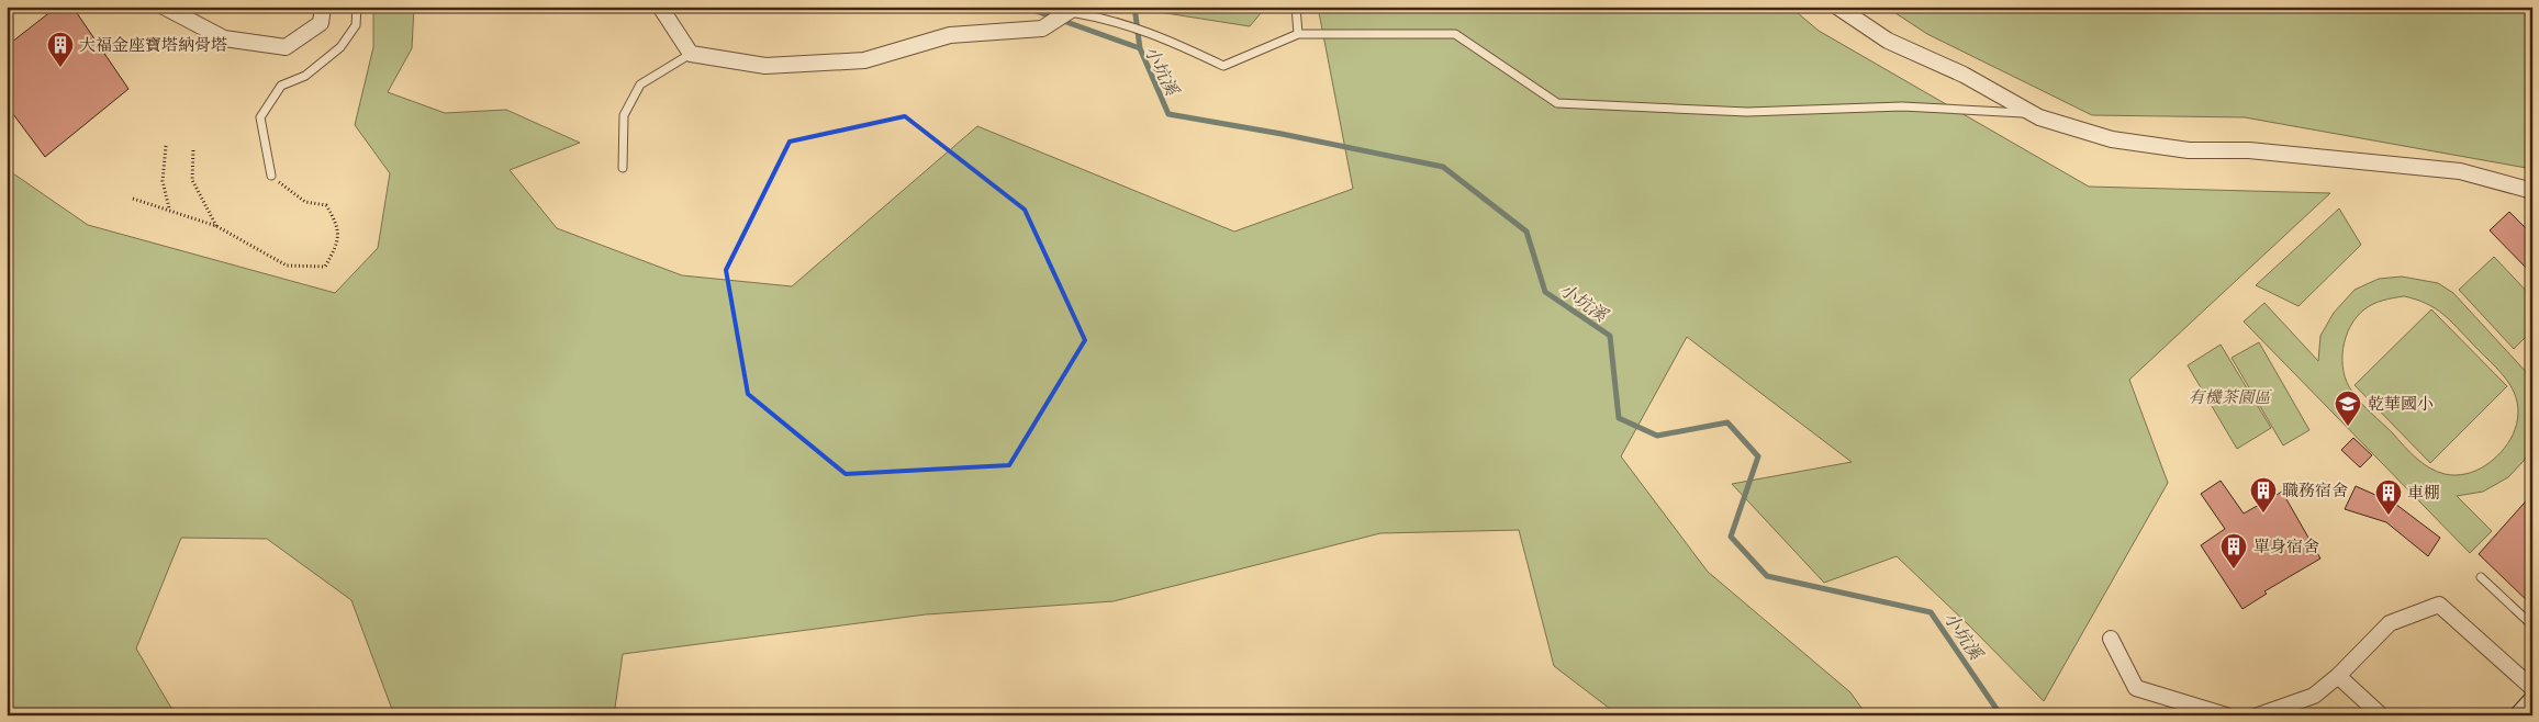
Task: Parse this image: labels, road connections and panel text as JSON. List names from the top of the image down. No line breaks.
{"water":["小坑溪"],"parks":["有機茶園區"],"places":{"building":["大福金座寶塔納骨塔","職務宿舍","車棚","單身宿舍"],"school or university":["乾華國小"]}}
